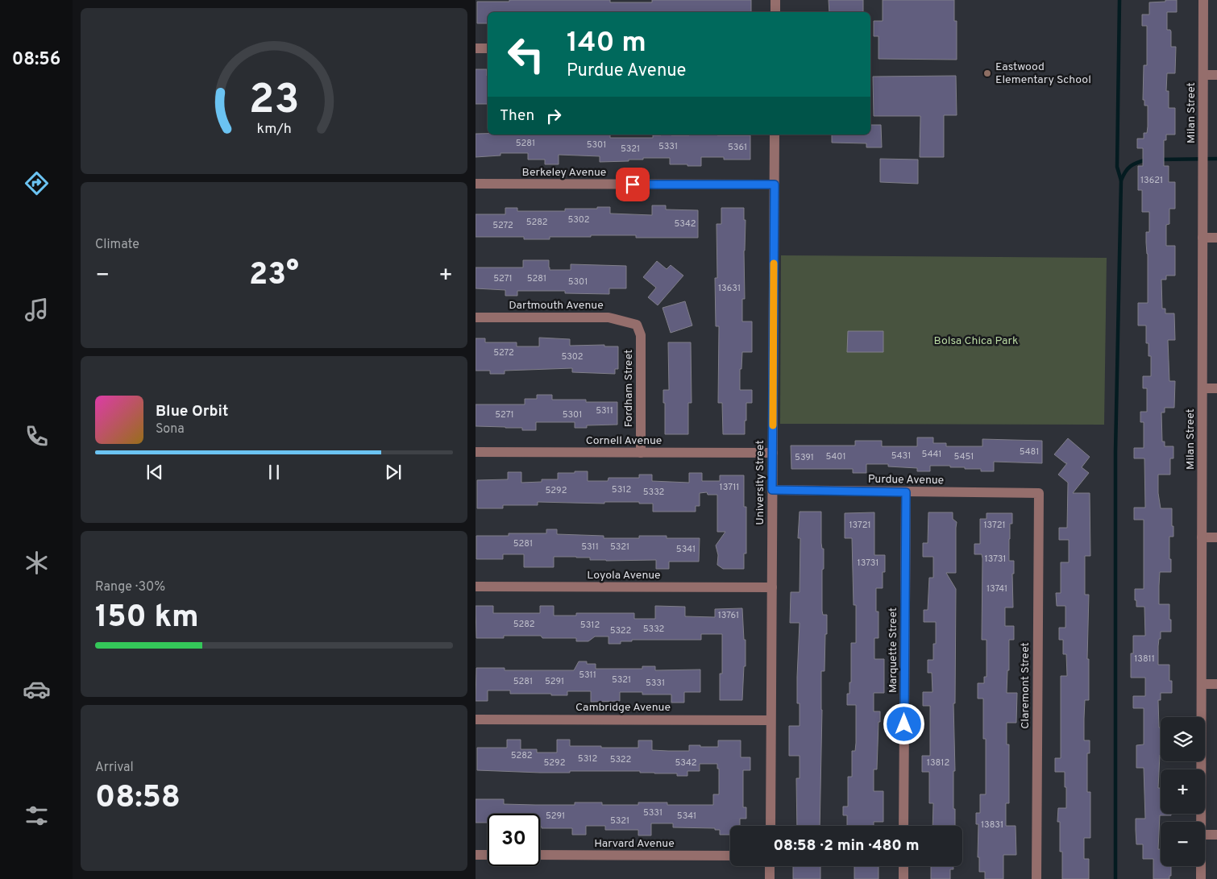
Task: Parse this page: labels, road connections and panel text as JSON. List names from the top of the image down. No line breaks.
{"streets":{"street":["Milan Street","Berkeley Avenue","Dartmouth Avenue","Fordham Street","Cornell Avenue","Purdue Avenue","University Street","Loyola Avenue","Marquette Street","Claremont Street","Cambridge Avenue","Harvard Avenue"]},"crossings":[["Berkeley Avenue","University Street"],["Dartmouth Avenue","Fordham Street"],["Fordham Street","Cornell Avenue"],["Cornell Avenue","University Street"],["Purdue Avenue","University Street"],["Purdue Avenue","Marquette Street"],["Purdue Avenue","Claremont Street"],["University Street","Loyola Avenue"],["University Street","Cambridge Avenue"]],"parks":["Bolsa Chica Park"],"places":["Eastwood Elementary School"],"house_numbers":["5281","5301","5331","5361","5321","13621","5302","5282","5342","5272","5271","5281","5301","13631","5272","5302","5311","5271","5301","5481","5441","5431","5401","5451","5391","13711","5312","5292","5332","13721","13721","5281","5311","5321","5341","13731","13731","13741","13761","5282","5312","5332","5322","13811","5311","5321","5281","5291","5331","5282","5312","5322","5292","5342","13812","5331","5291","5341","5321","13831"],"page":{"tabs":"08:56","turn":["140 m","Purdue Avenue"],"then":"Then","tile":["Climate",["Range · 30%","150 km"],["Arrival","08:58"]],"heat":["−","23°","+"],"song":["Blue Orbit","Sona"],"map_buttons":["+","−"],"limit":"30","trip":"08:58 · 2 min · 480 m","gauge":["23","km/h"]}}
